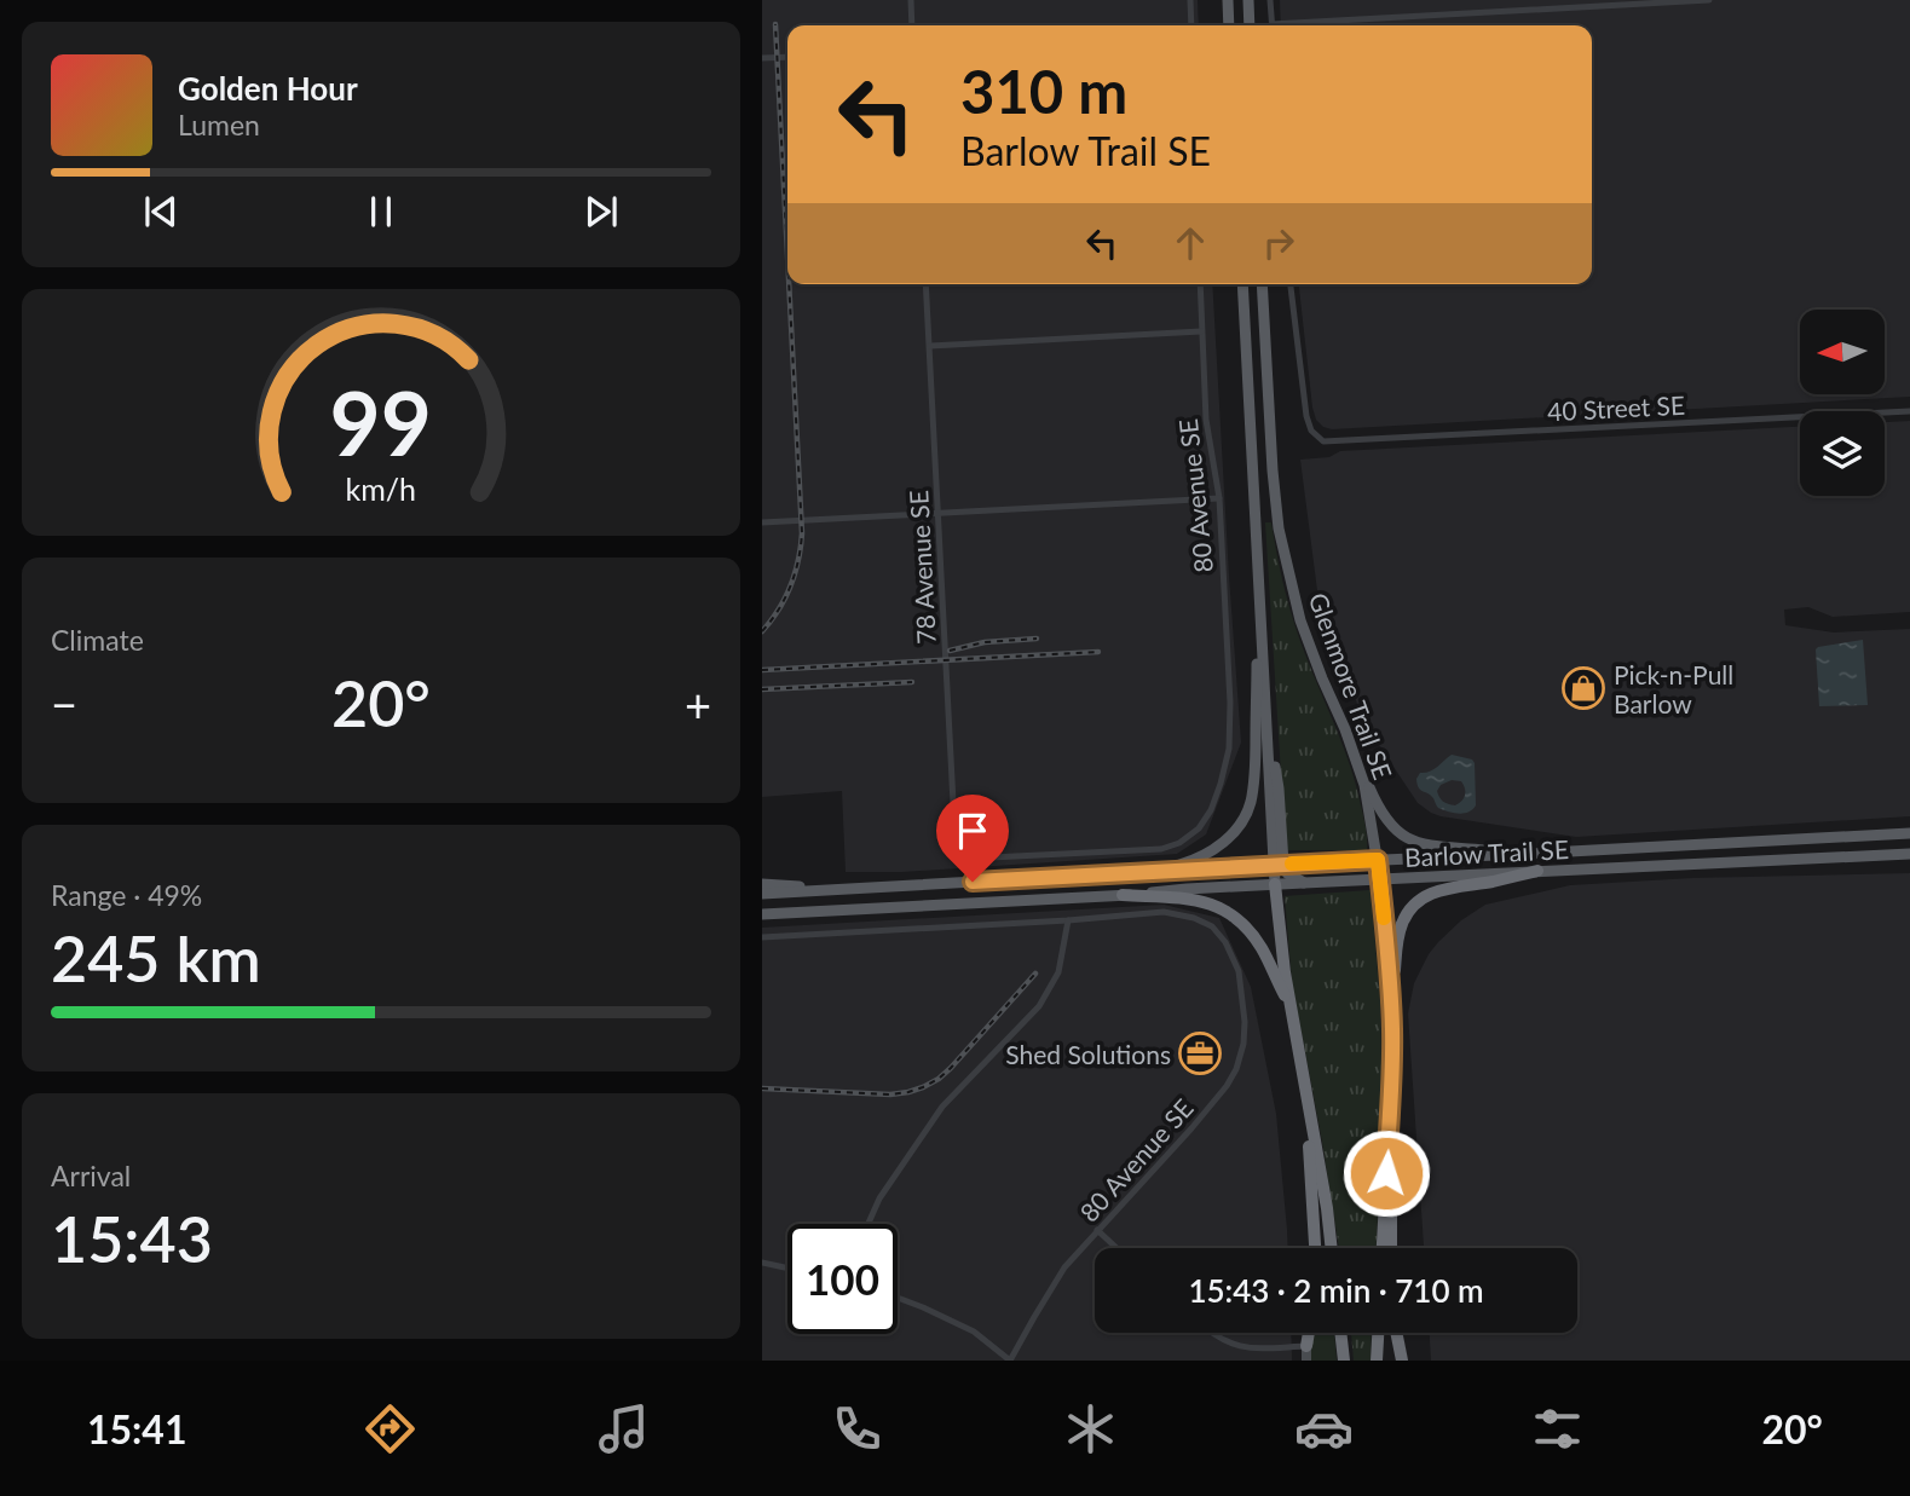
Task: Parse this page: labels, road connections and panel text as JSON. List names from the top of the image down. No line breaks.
{"streets":{"highway":["Glenmore Trail SE"],"main road":["Barlow Trail SE"],"street":["40 Street SE","80 Avenue SE","78 Avenue SE"]},"crossings":[["80 Avenue SE","78 Avenue SE"],["Glenmore Trail SE","Barlow Trail SE"]],"places":{"shop":["Pick-n-Pull Barlow"],"office":["Shed Solutions"]},"north":"left","page":{"turn":["310 m","Barlow Trail SE"],"song":["Golden Hour","Lumen"],"tile":["Climate",["Range · 49%","245 km"],["Arrival","15:43"]],"heat":["−","20°","+"],"limit":"100","trip":"15:43 · 2 min · 710 m","tabs":["15:41","20°"],"gauge":["99","km/h"]}}
